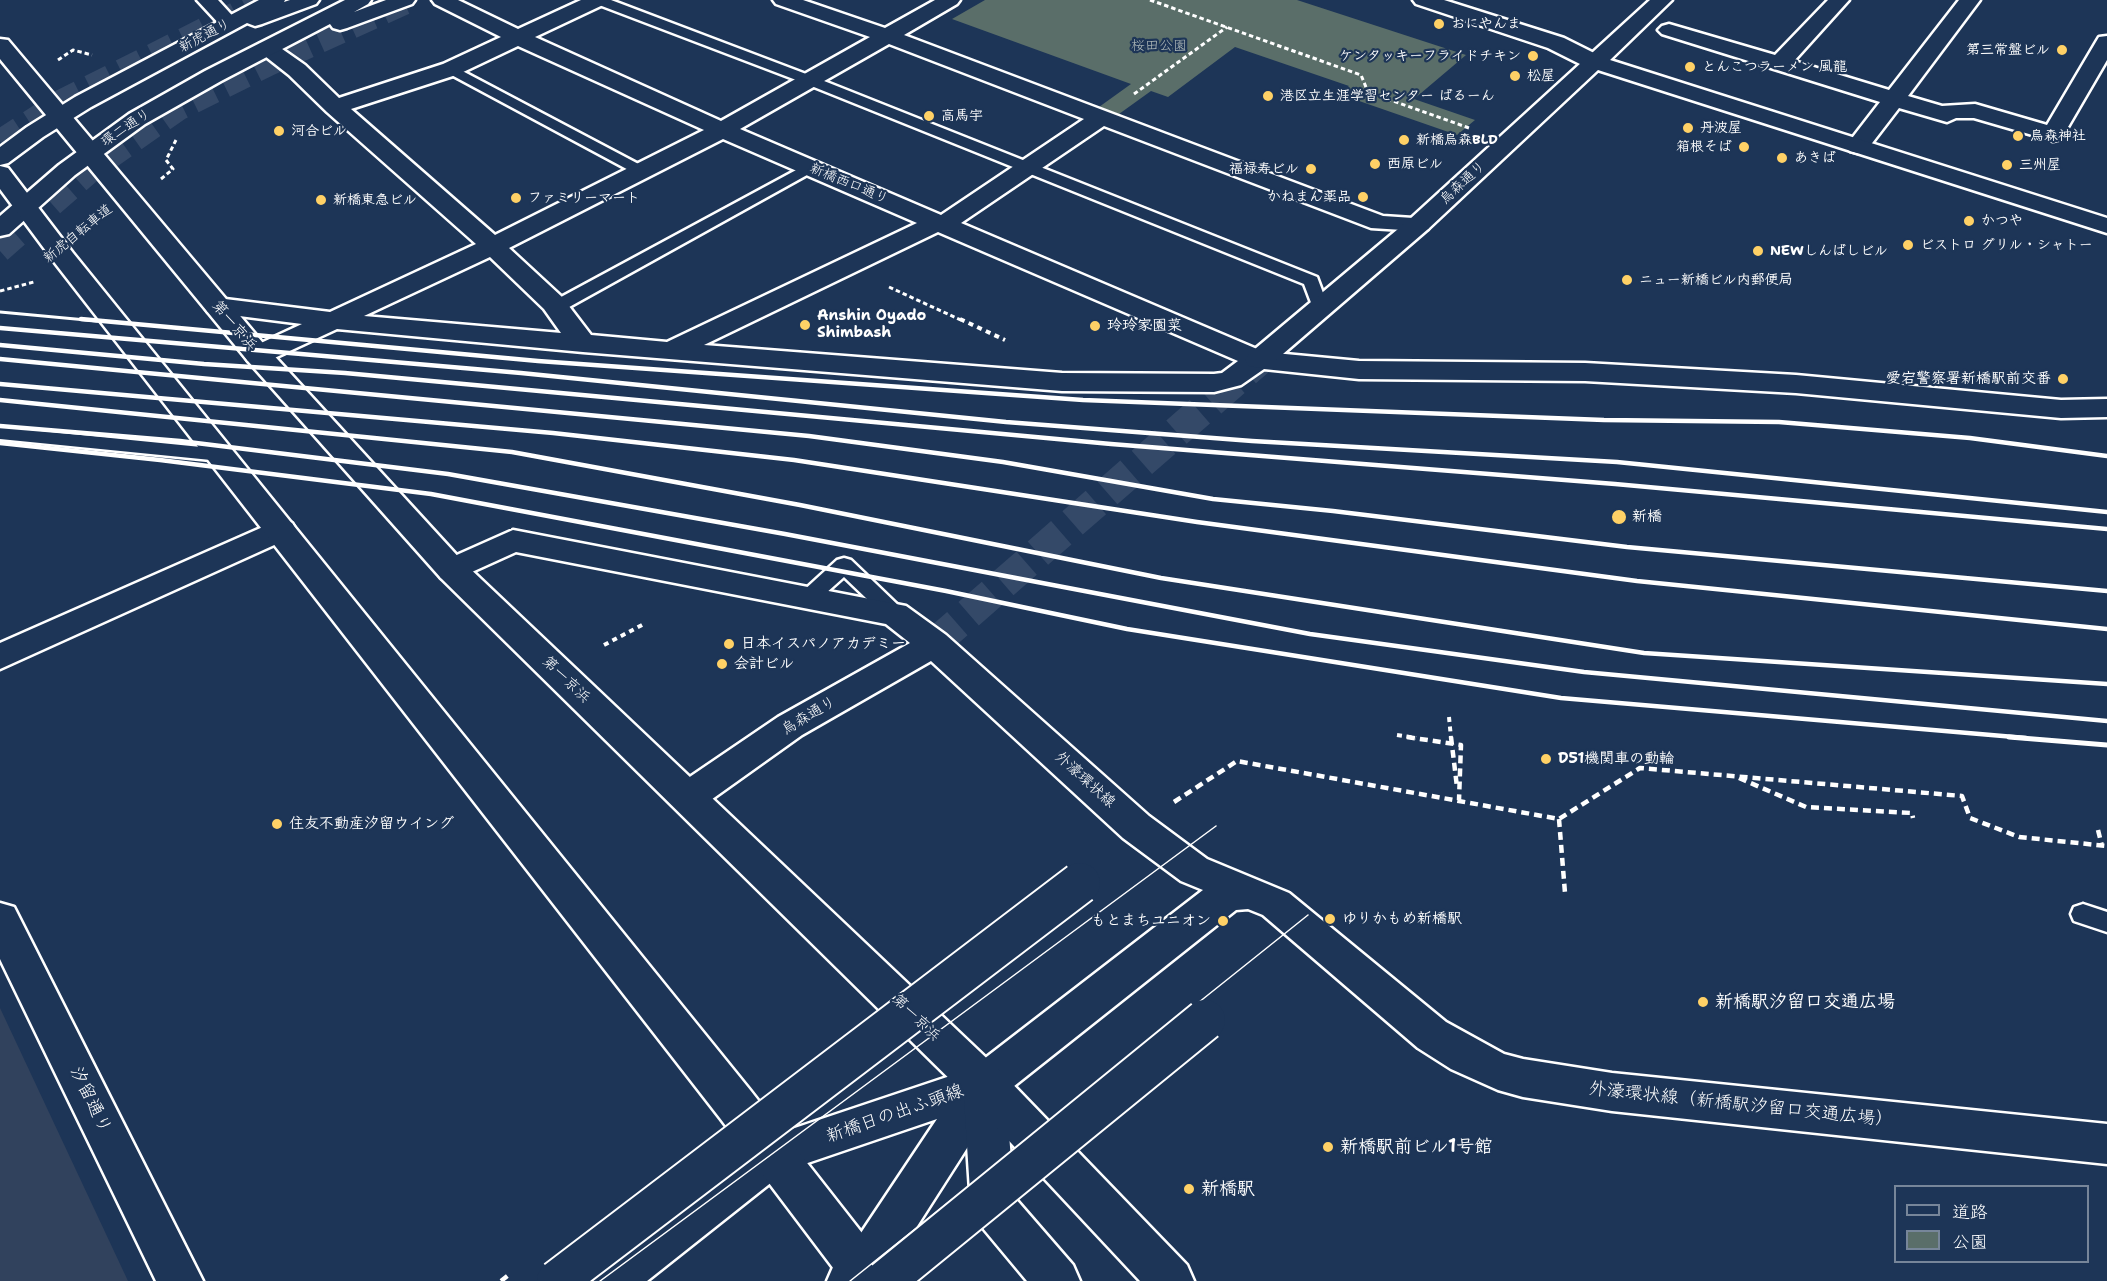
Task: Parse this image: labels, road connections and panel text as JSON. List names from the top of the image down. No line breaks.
{"streets":{"main road":["新虎通り","環二通り","烏森通り","新橋西口通り","第一京浜","外濠環状線","汐留通り","外濠環状線（新橋駅汐留口交通広場）","新橋日の出ふ頭線"],"path":["新虎自転車道"]},"crossings":[["環二通り","第一京浜"],["烏森通り","新橋西口通り"],["烏森通り","第一京浜"],["烏森通り","外濠環状線"],["新虎自転車道","第一京浜"],["第一京浜","新橋日の出ふ頭線"],["外濠環状線","外濠環状線（新橋駅汐留口交通広場）"]],"parks":["桜田公園"],"places":["おにやんま","第三常盤ビル","ケンタッキーフライドチキン","とんこつラーメン 風龍","松屋","港区立生涯学習センター ばるーん","高馬宇","丹波屋","河合ビル","烏森神社","新橋烏森BLD","箱根そば","あきば","西原ビル","三州屋","福禄寿ビル","かねまん薬品","ファミリーマート","新橋東急ビル","かつや","ビストロ グリル・シャトー","NEWしんばしビル","ニュー新橋ビル内郵便局","Anshin Oyado Shimbash","玲玲家園菜","愛宕警察署新橋駅前交番","新橋","日本イスパノアカデミー","会計ビル","D51機関車の動輪","住友不動産汐留ウイング","ゆりかもめ新橋駅","もとまちユニオン","新橋駅汐留口交通広場","新橋駅前ビル1号館","新橋駅"],"legend":["道路","公園"]}
